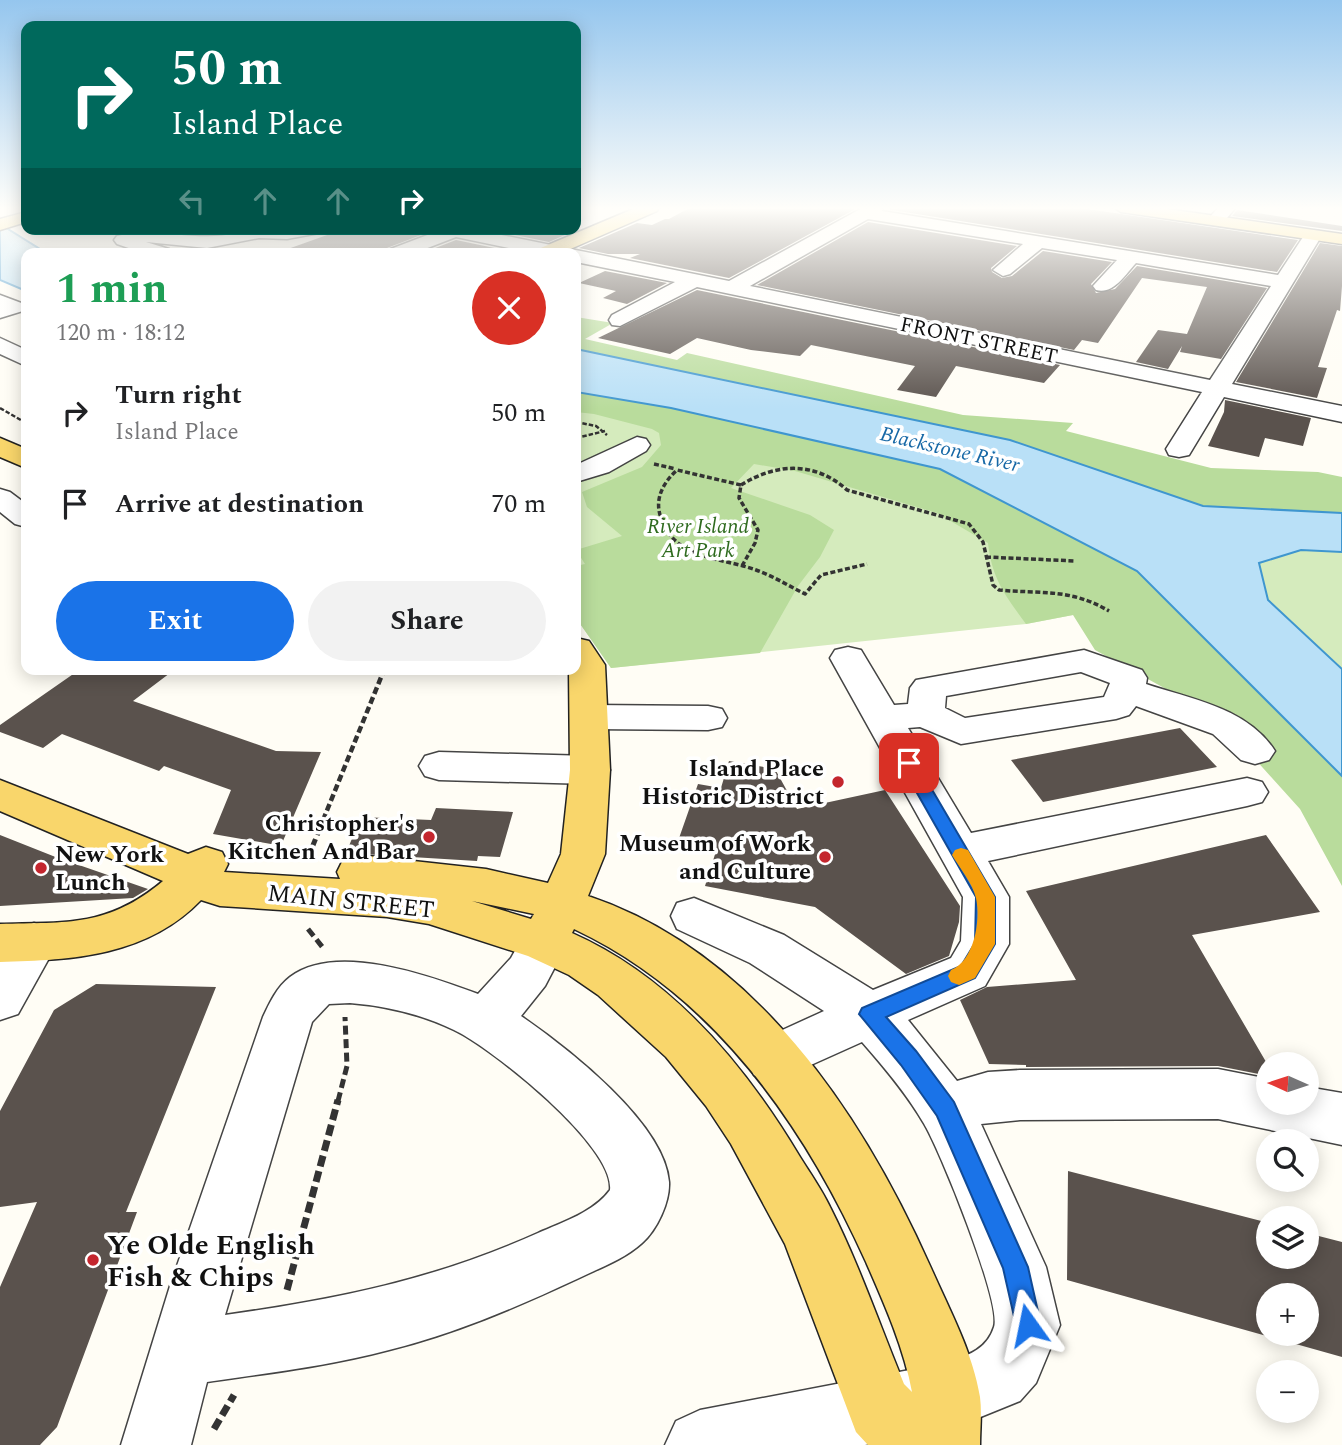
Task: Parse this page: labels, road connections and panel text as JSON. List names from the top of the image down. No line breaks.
{"streets":{"main road":["MAIN STREET"],"street":["FRONT STREET"]},"water":["Blackstone River"],"parks":["River Island Art Park"],"places":["Island Place Historic District","Christopher's Kitchen And Bar","Museum of Work and Culture","New York Lunch","Ye Olde English Fish & Chips"],"north":"left","page":{"turn":["50 m","Island Place"],"heading":["1 min","120 m · 18:12"],"list":[{"name":"Turn right","note":"Island Place","value":"50 m"},{"name":"Arrive at destination","value":"70 m"}],"buttons":["Exit","Share"],"map_buttons":["+","−"]}}
